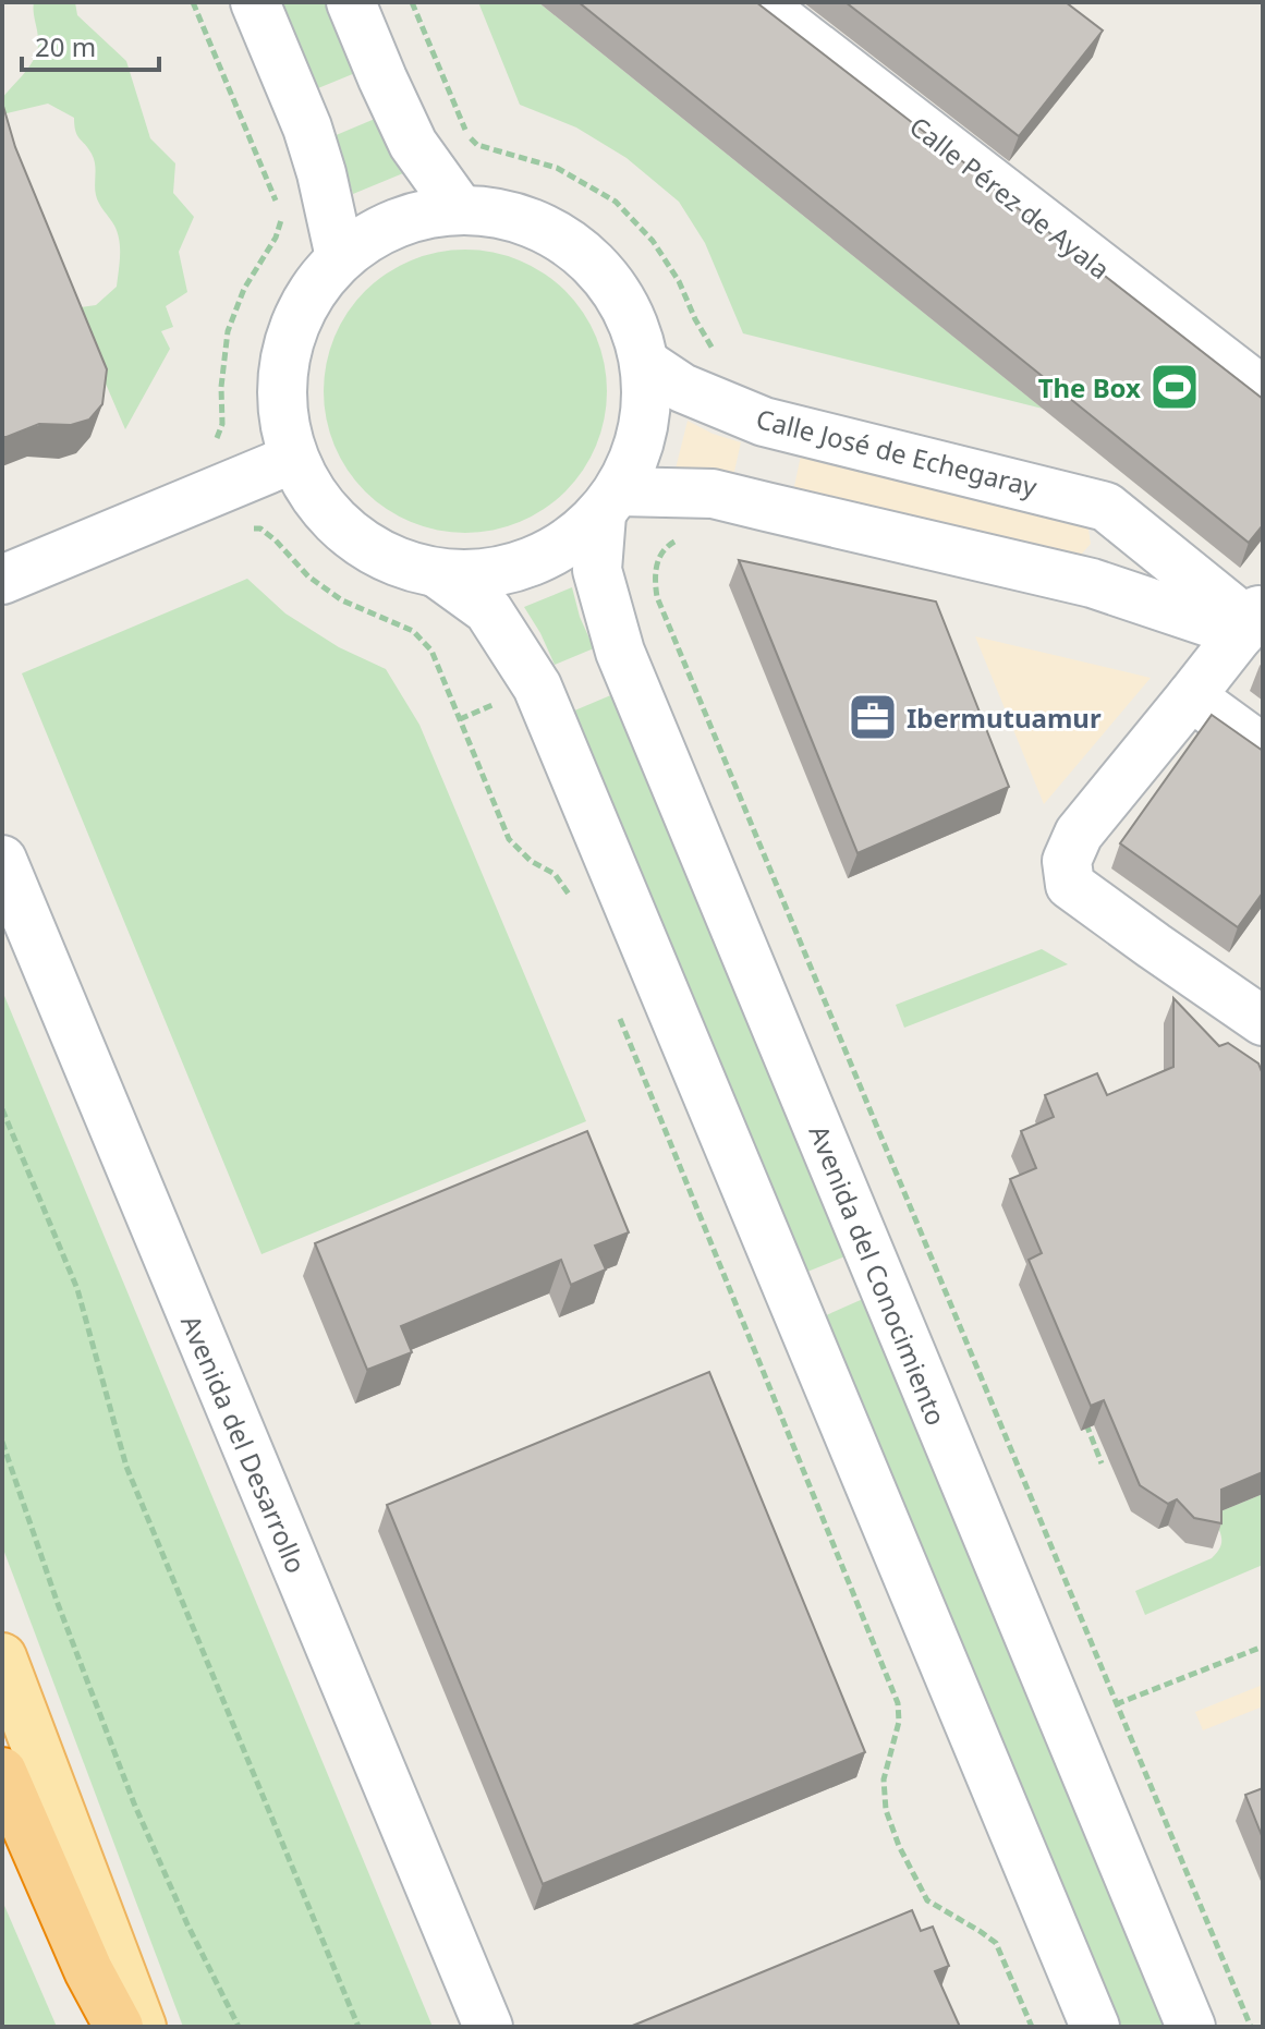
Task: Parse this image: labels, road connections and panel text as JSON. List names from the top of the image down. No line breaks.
{"streets":{"street":["Calle Pérez de Ayala","Calle José de Echegaray","Avenida del Conocimiento","Avenida del Desarrollo"]},"places":{"sports":["The Box"],"office":["Ibermutuamur"]},"scale_bar":"20 m"}
